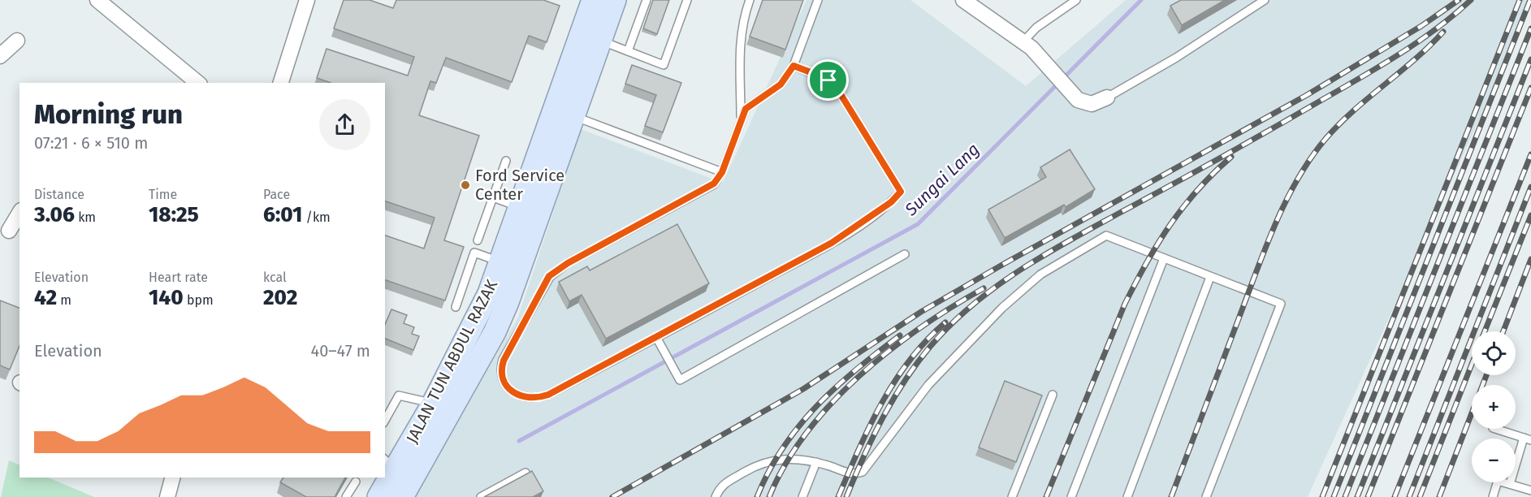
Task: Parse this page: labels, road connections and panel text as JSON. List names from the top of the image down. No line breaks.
{"streets":{"main road":["JALAN TUN ABDUL RAZAK"]},"water":["Sungai Lang"],"places":["Ford Service Center"],"page":{"heading":["Morning run","07:21 · 6 × 510 m"],"stats":[["Distance","3.06 km"],["Time","18:25"],["Pace","6:01 /km"],["Elevation","42 m"],["Heart rate","140 bpm"],["kcal","202"]],"map_buttons":["+","−"],"chart":["Elevation","40–47 m"]}}
